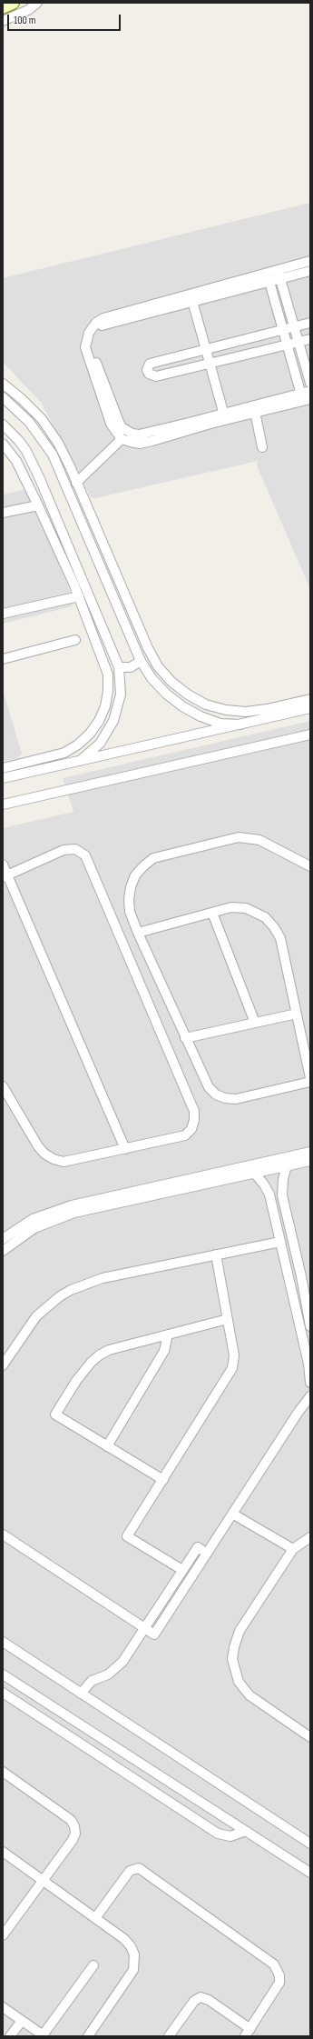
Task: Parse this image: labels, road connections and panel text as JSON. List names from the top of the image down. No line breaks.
{"scale_bar":"100 m"}
